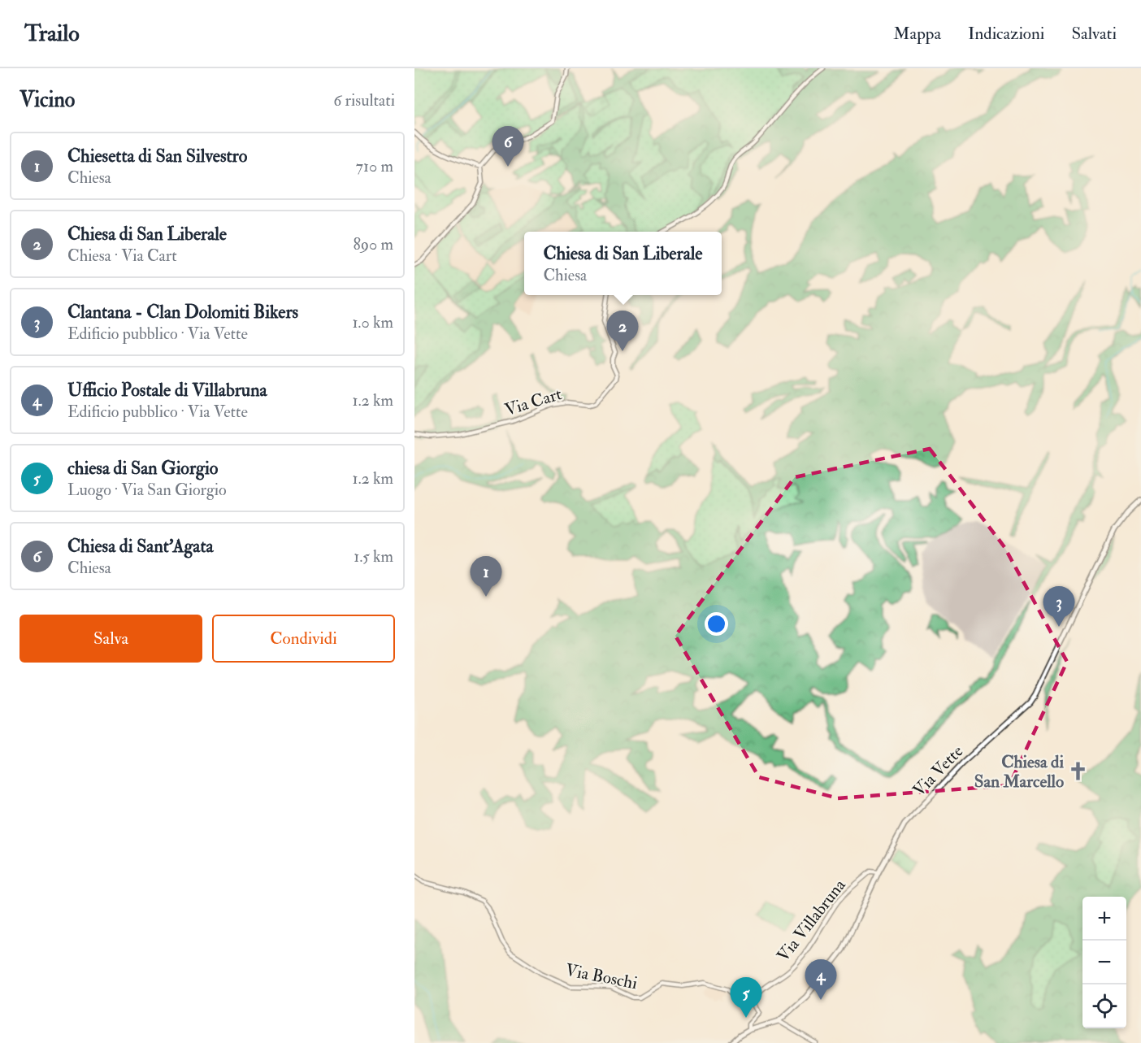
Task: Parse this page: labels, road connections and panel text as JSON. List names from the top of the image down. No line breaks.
{"streets":{"main road":["Via Vette"],"street":["Via Cart","Via Villabruna","Via Boschi"]},"crossings":[["Via Vette","Via Villabruna"],["Via Villabruna","Via Boschi"]],"places":{"church":["Chiesa di San Marcello"]},"page":{"header":"Trailo","nav":["Mappa","Indicazioni","Salvati"],"heading":["Vicino","6 risultati"],"pins":["6","2","1","3","4","5"],"list":[{"mark":"1","name":"Chiesetta di San Silvestro","note":"Chiesa","value":"710 m"},{"mark":"2","name":"Chiesa di San Liberale","note":"Chiesa · Via Cart","value":"890 m"},{"mark":"3","name":"Clantana - Clan Dolomiti Bikers","note":"Edificio pubblico · Via Vette","value":"1.0 km"},{"mark":"4","name":"Ufficio Postale di Villabruna","note":"Edificio pubblico · Via Vette","value":"1.2 km"},{"mark":"5","name":"chiesa di San Giorgio","note":"Luogo · Via San Giorgio","value":"1.2 km"},{"mark":"6","name":"Chiesa di Sant'Agata","note":"Chiesa","value":"1.5 km"}],"popup":["Chiesa di San Liberale","Chiesa"],"buttons":["Salva","Condividi"],"map_buttons":["+","−"]}}
